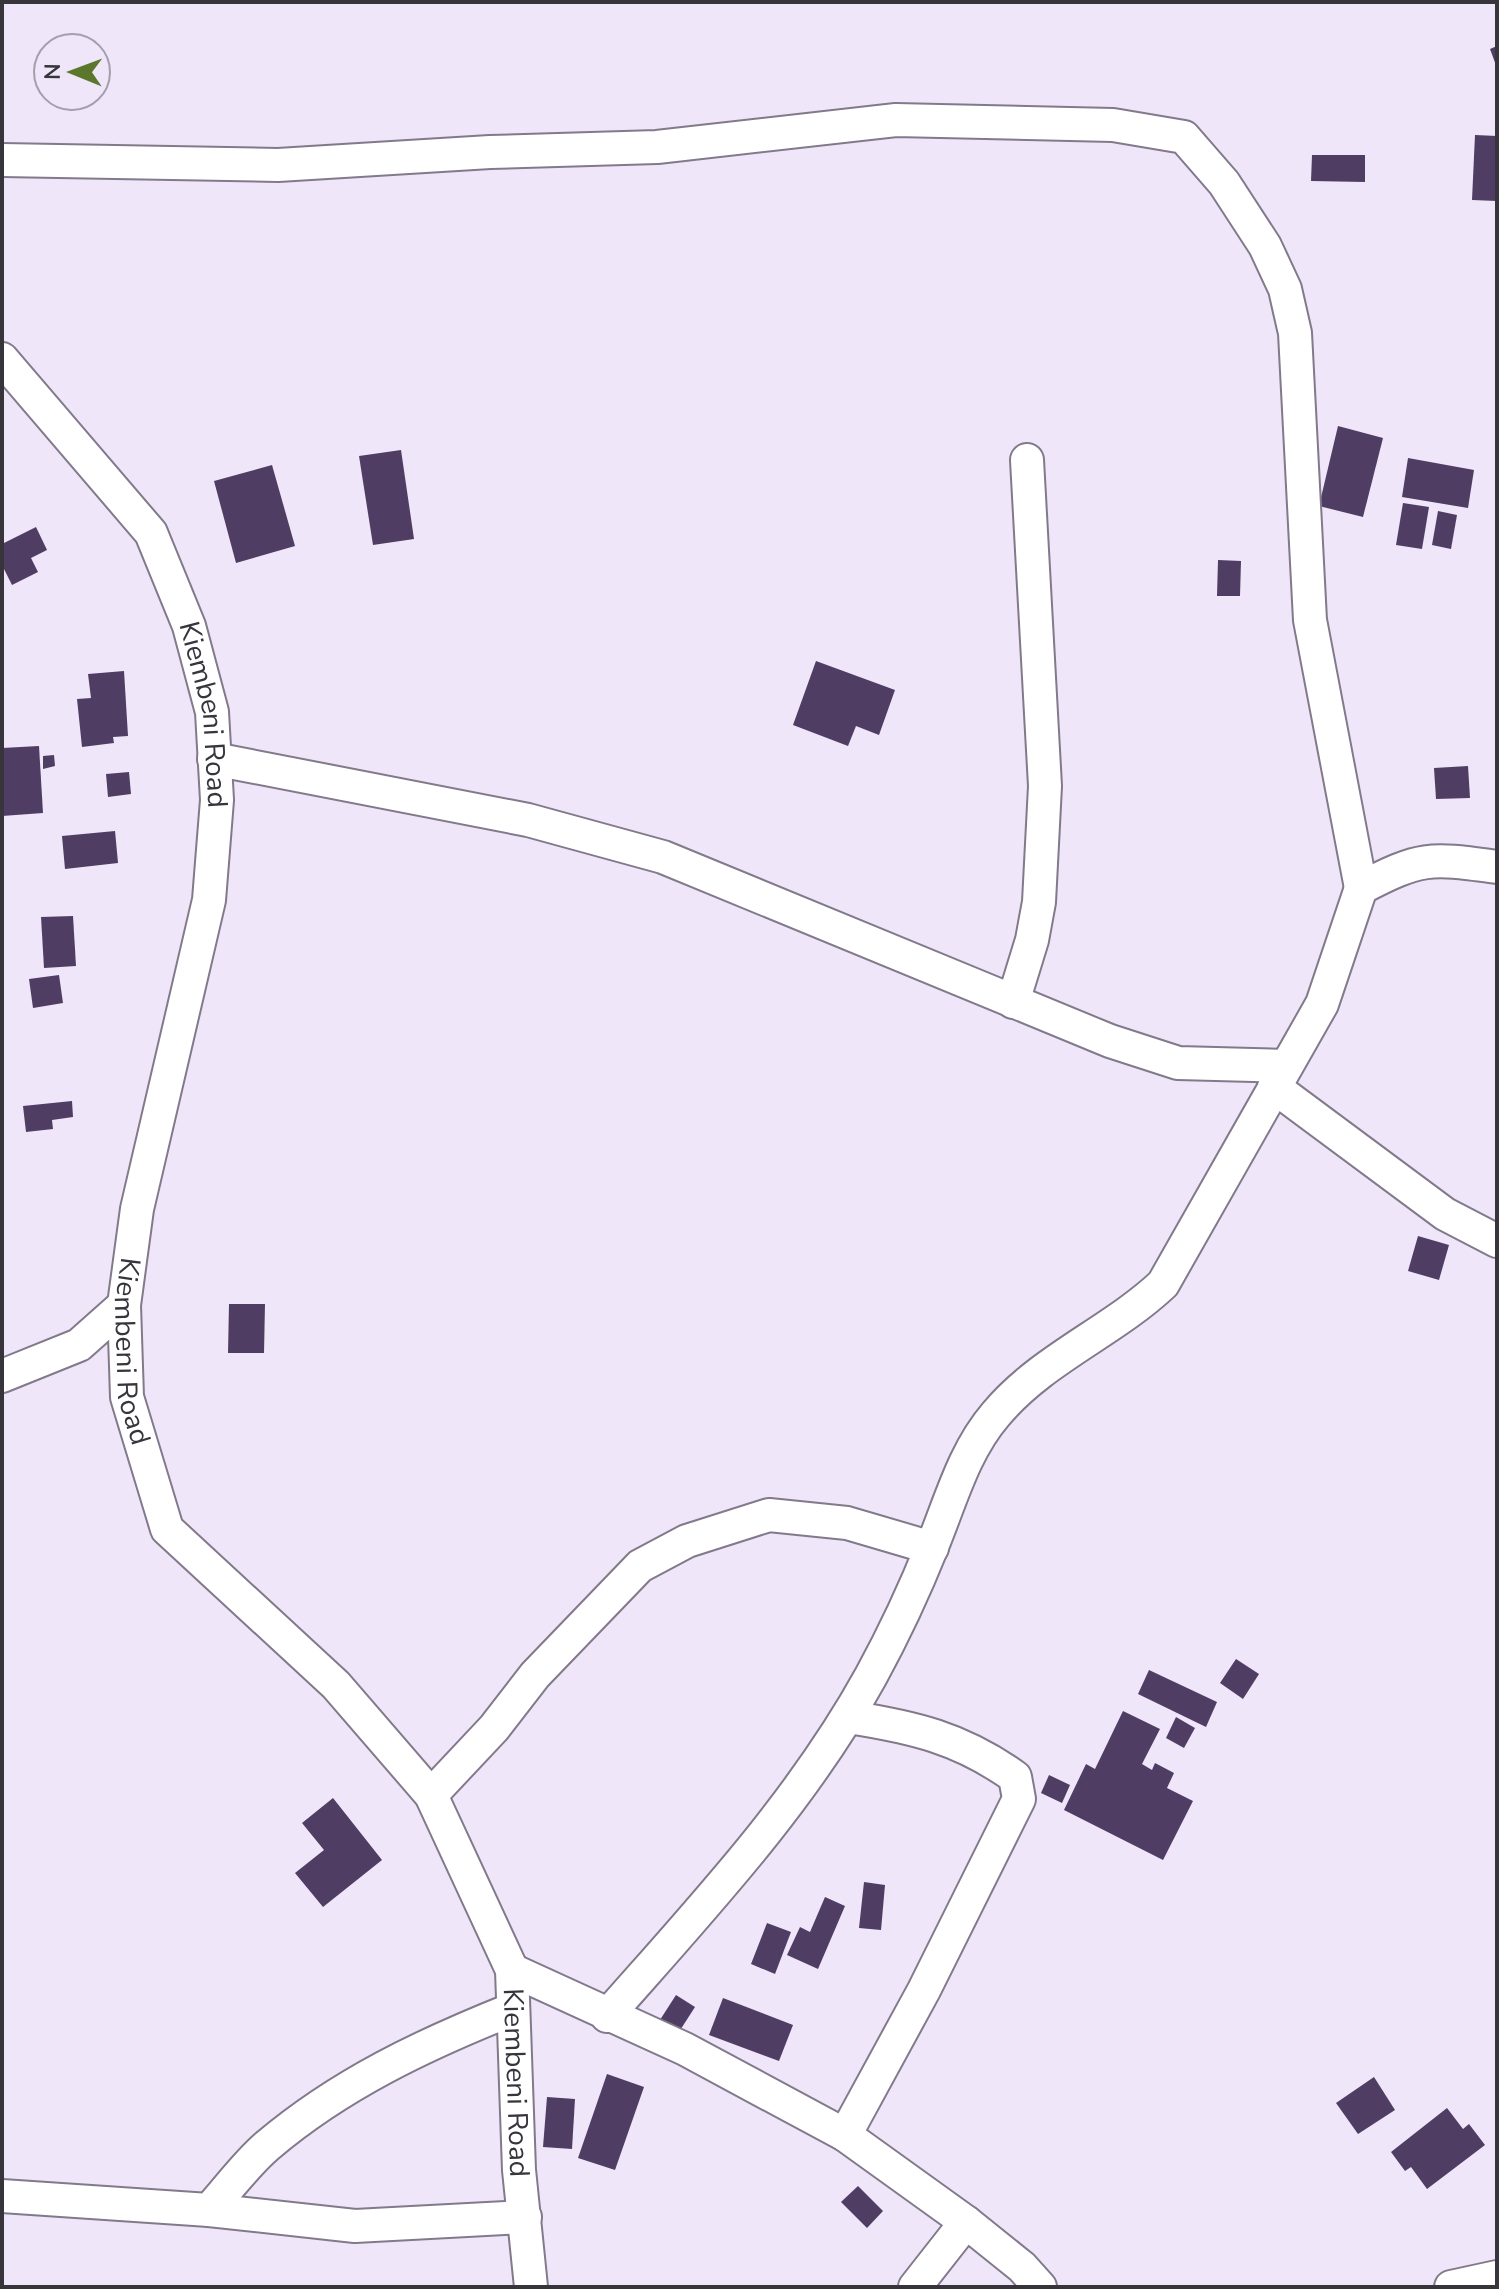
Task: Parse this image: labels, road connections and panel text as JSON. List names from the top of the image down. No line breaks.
{"streets":{"street":["Kiembeni Road"]},"north":"left"}
